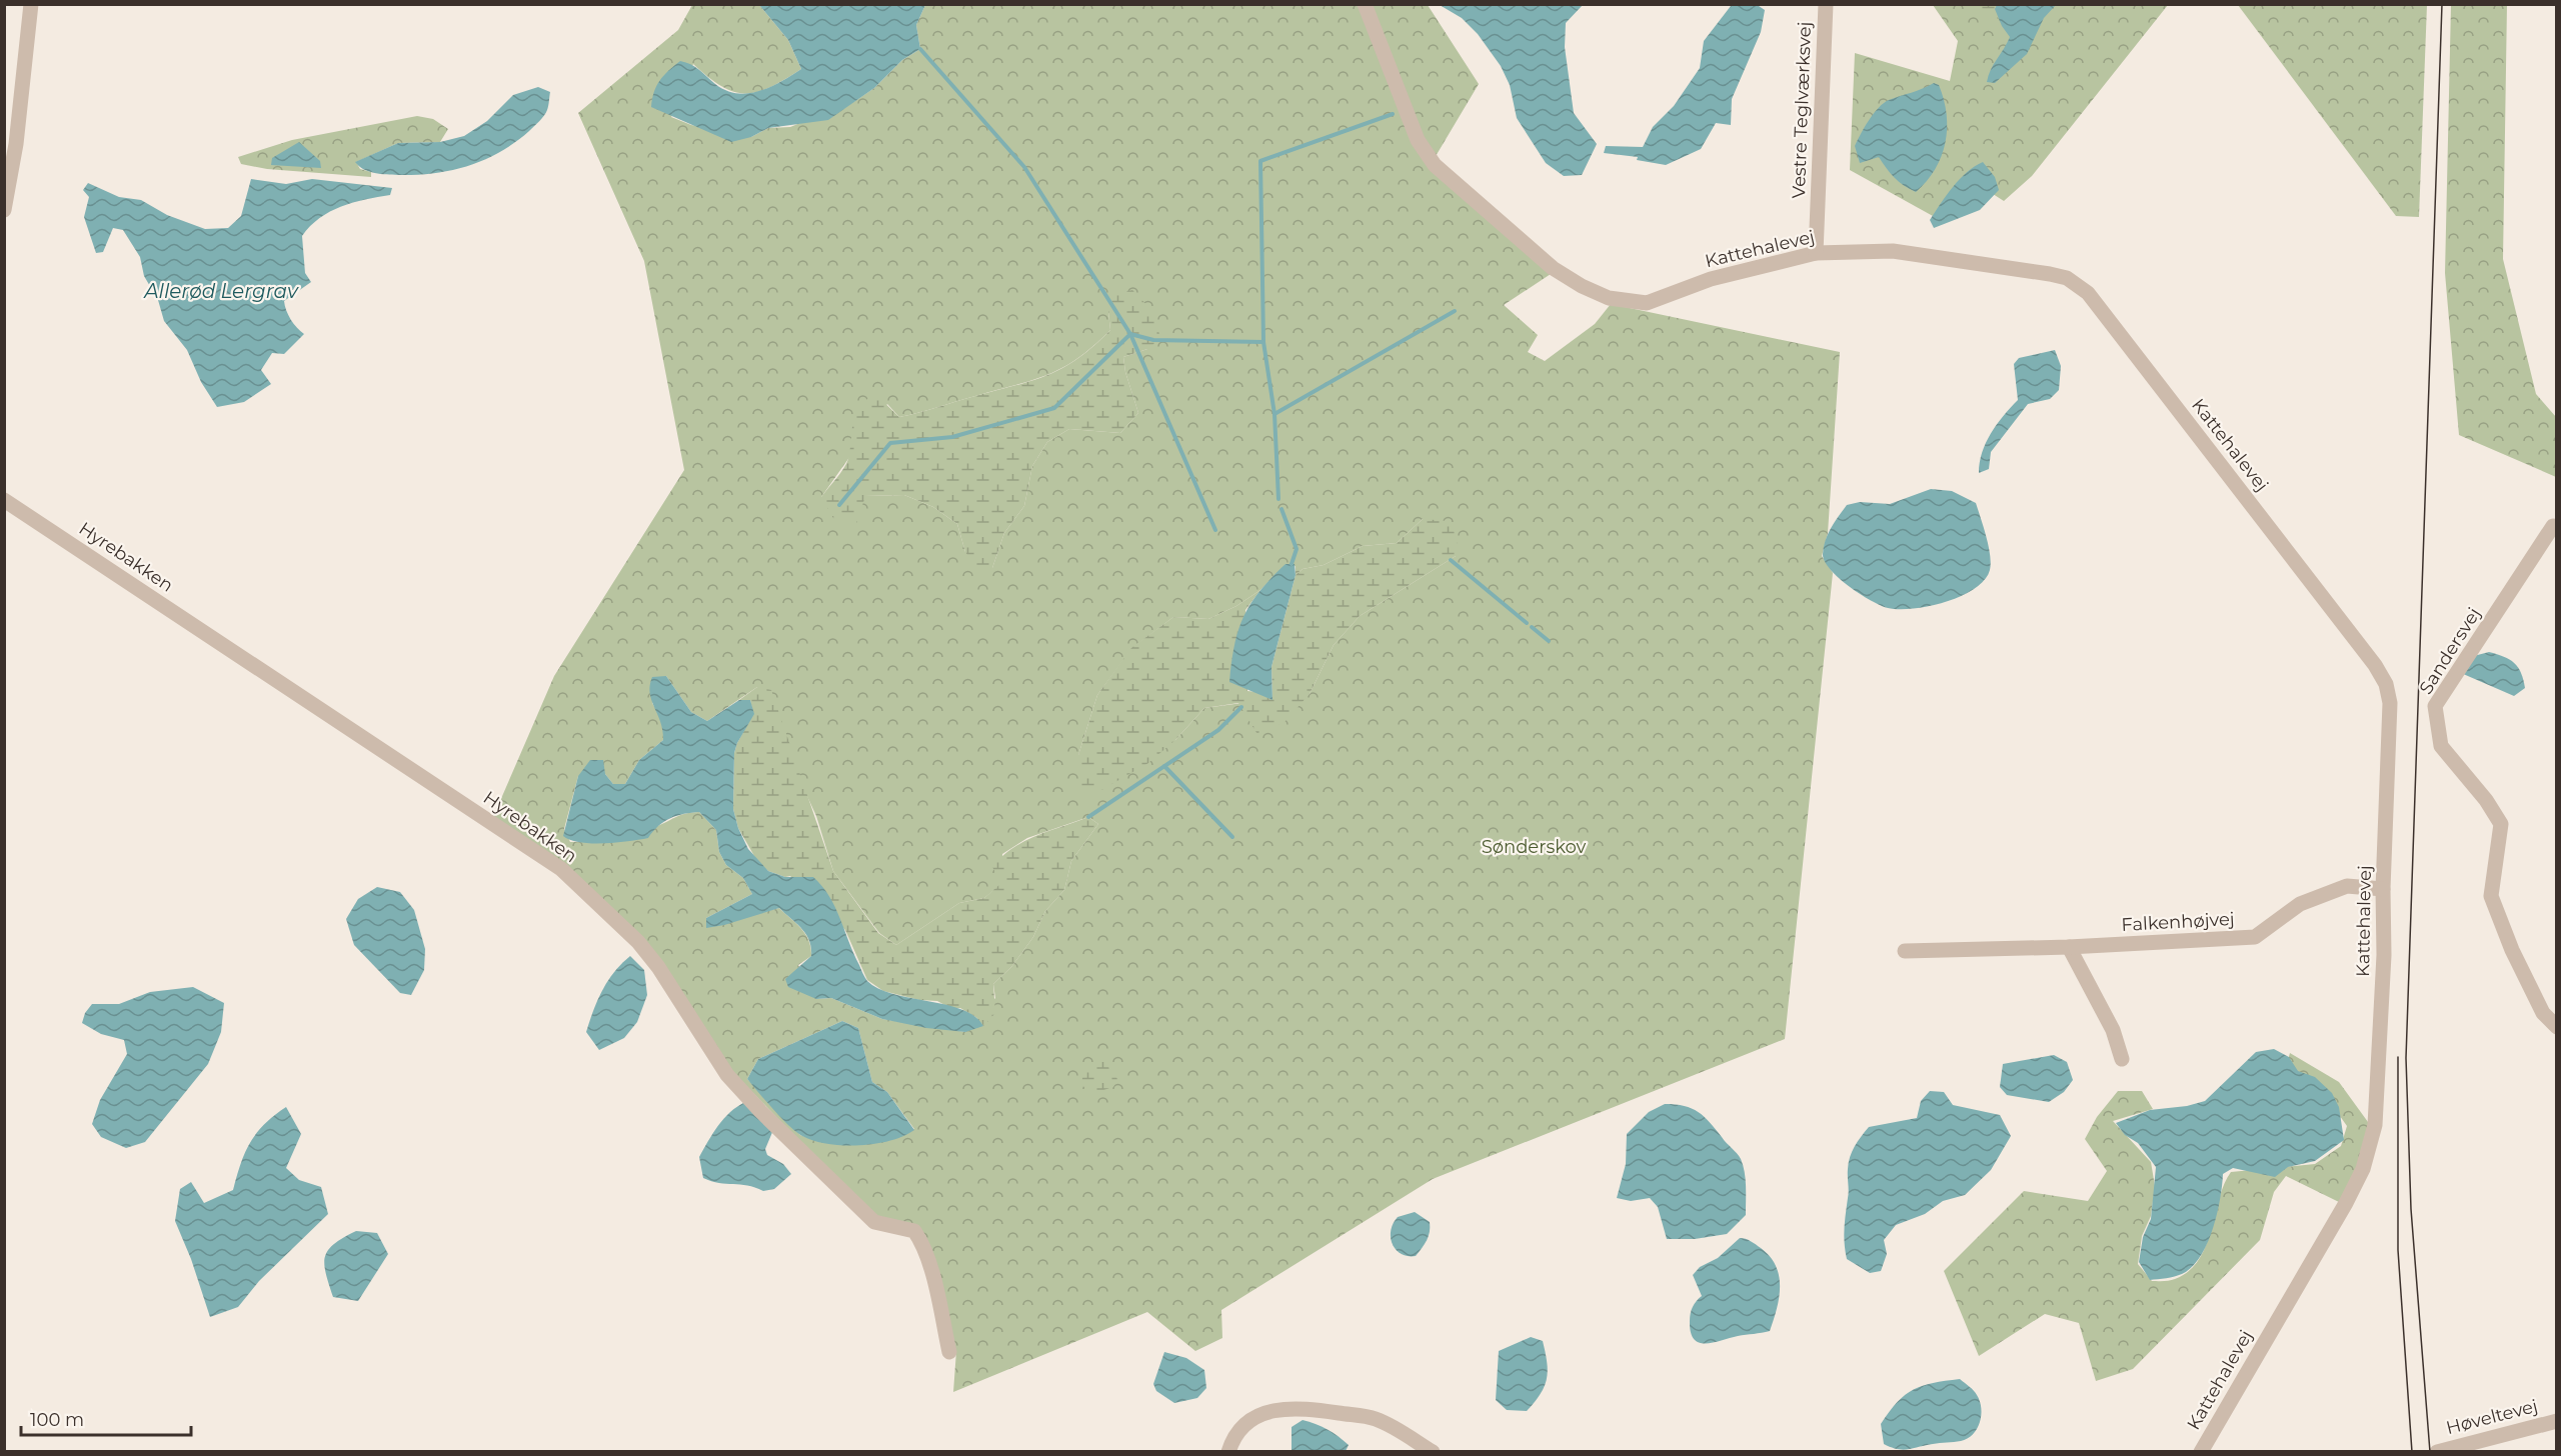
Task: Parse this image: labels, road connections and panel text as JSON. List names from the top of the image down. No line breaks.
{"streets":{"street":["Vestre Teglværksvej","Kattehalevej","Hyrebakken","Sandersvej","Falkenhøjvej","Høveltevej"]},"crossings":[["Vestre Teglværksvej","Kattehalevej"],["Kattehalevej","Falkenhøjvej"]],"water":["Allerød Lergrav"],"parks":["Sønderskov"],"scale_bar":"100 m"}
